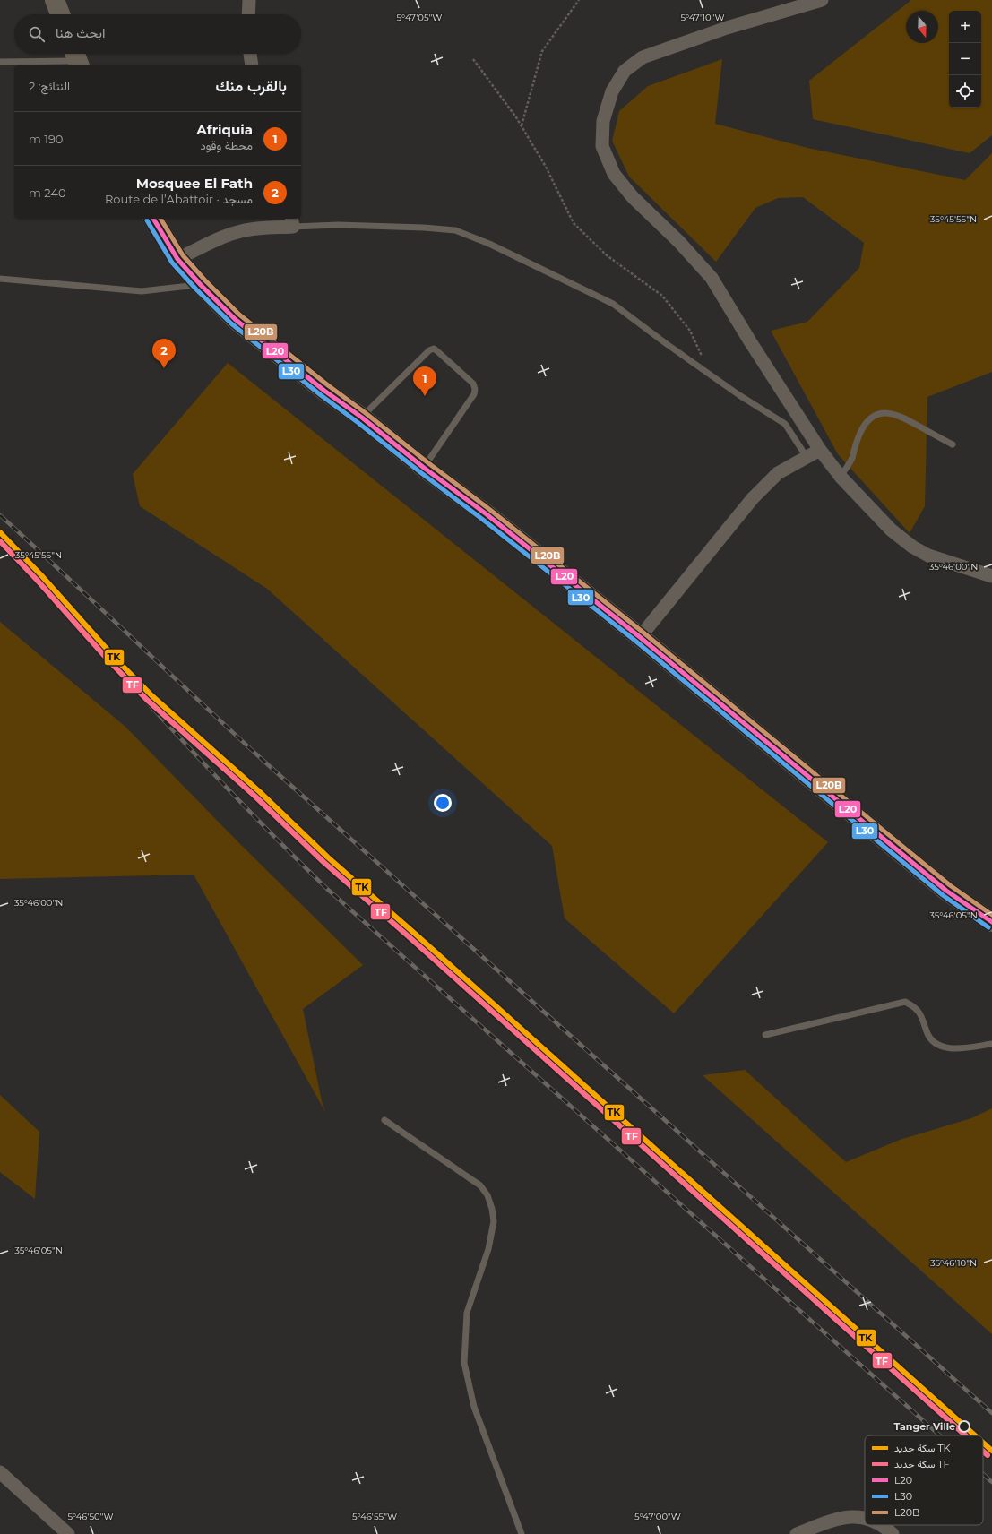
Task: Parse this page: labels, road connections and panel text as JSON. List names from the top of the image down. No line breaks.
{"places":["Tanger Ville"],"lines":["transit line L20","transit line L20B","transit line L30","rail line TK","rail line TF"],"legend":["سكة حديد TK","سكة حديد TF","L20","L30","L20B"],"north":"bottom","page":{"map_buttons":["+","−"],"search":"ابحث هنا","heading":["بالقرب منك","النتائج: 2"],"list":[{"mark":"1","name":"Afriquia","note":"محطة وقود","value":"190 m"},{"mark":"2","name":"Mosquee El Fath","note":"مسجد · Route de l’Abattoir","value":"240 m"}],"pins":["2","1"]},"coordinates":["5°47'05\"W","5°47'10\"W","35°45'55\"N","35°46'00\"N","35°46'05\"N","35°46'10\"N","5°46'50\"W","5°46'55\"W","5°47'00\"W"]}
